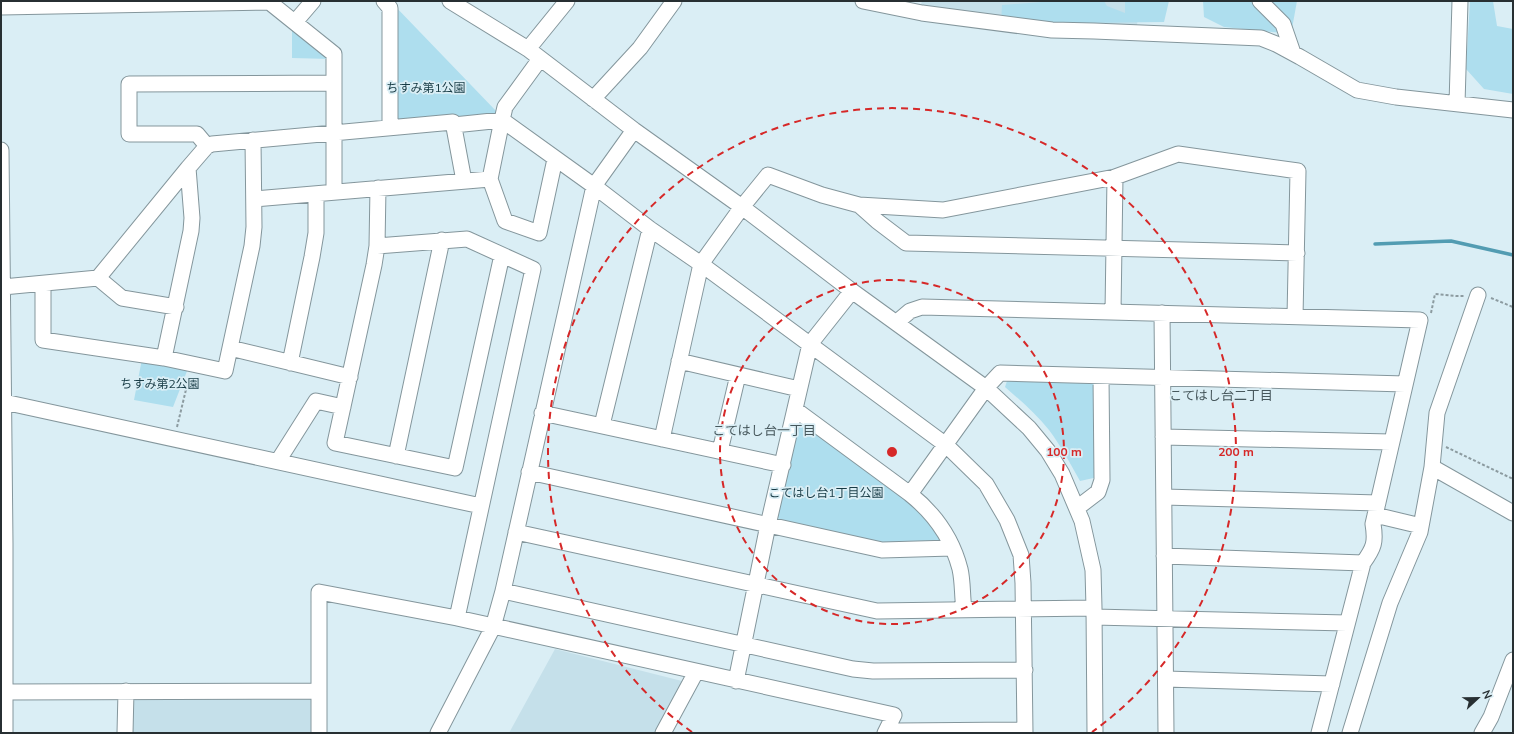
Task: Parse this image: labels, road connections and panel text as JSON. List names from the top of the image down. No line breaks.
{"districts":["こてはし台二丁目","こてはし台一丁目"],"parks":["ちすみ第1公園","ちすみ第2公園","こてはし台1丁目公園"],"north":"right","rings":["100 m","200 m"]}
